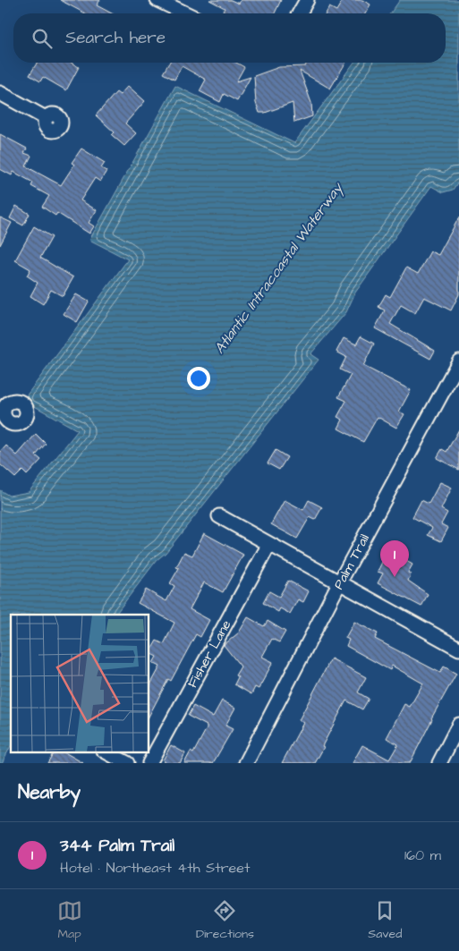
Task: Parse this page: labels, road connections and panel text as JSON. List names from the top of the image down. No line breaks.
{"streets":{"street":["Palm Trail","Fisher Lane"]},"water":["Atlantic Intracoastal Waterway"],"page":{"search":"Search here","pins":"1","heading":"Nearby","list":[{"mark":"1","name":"344 Palm Trail","note":"Hotel · Northeast 4th Street","value":"160 m"}],"nav":["Map","Directions","Saved"]}}
